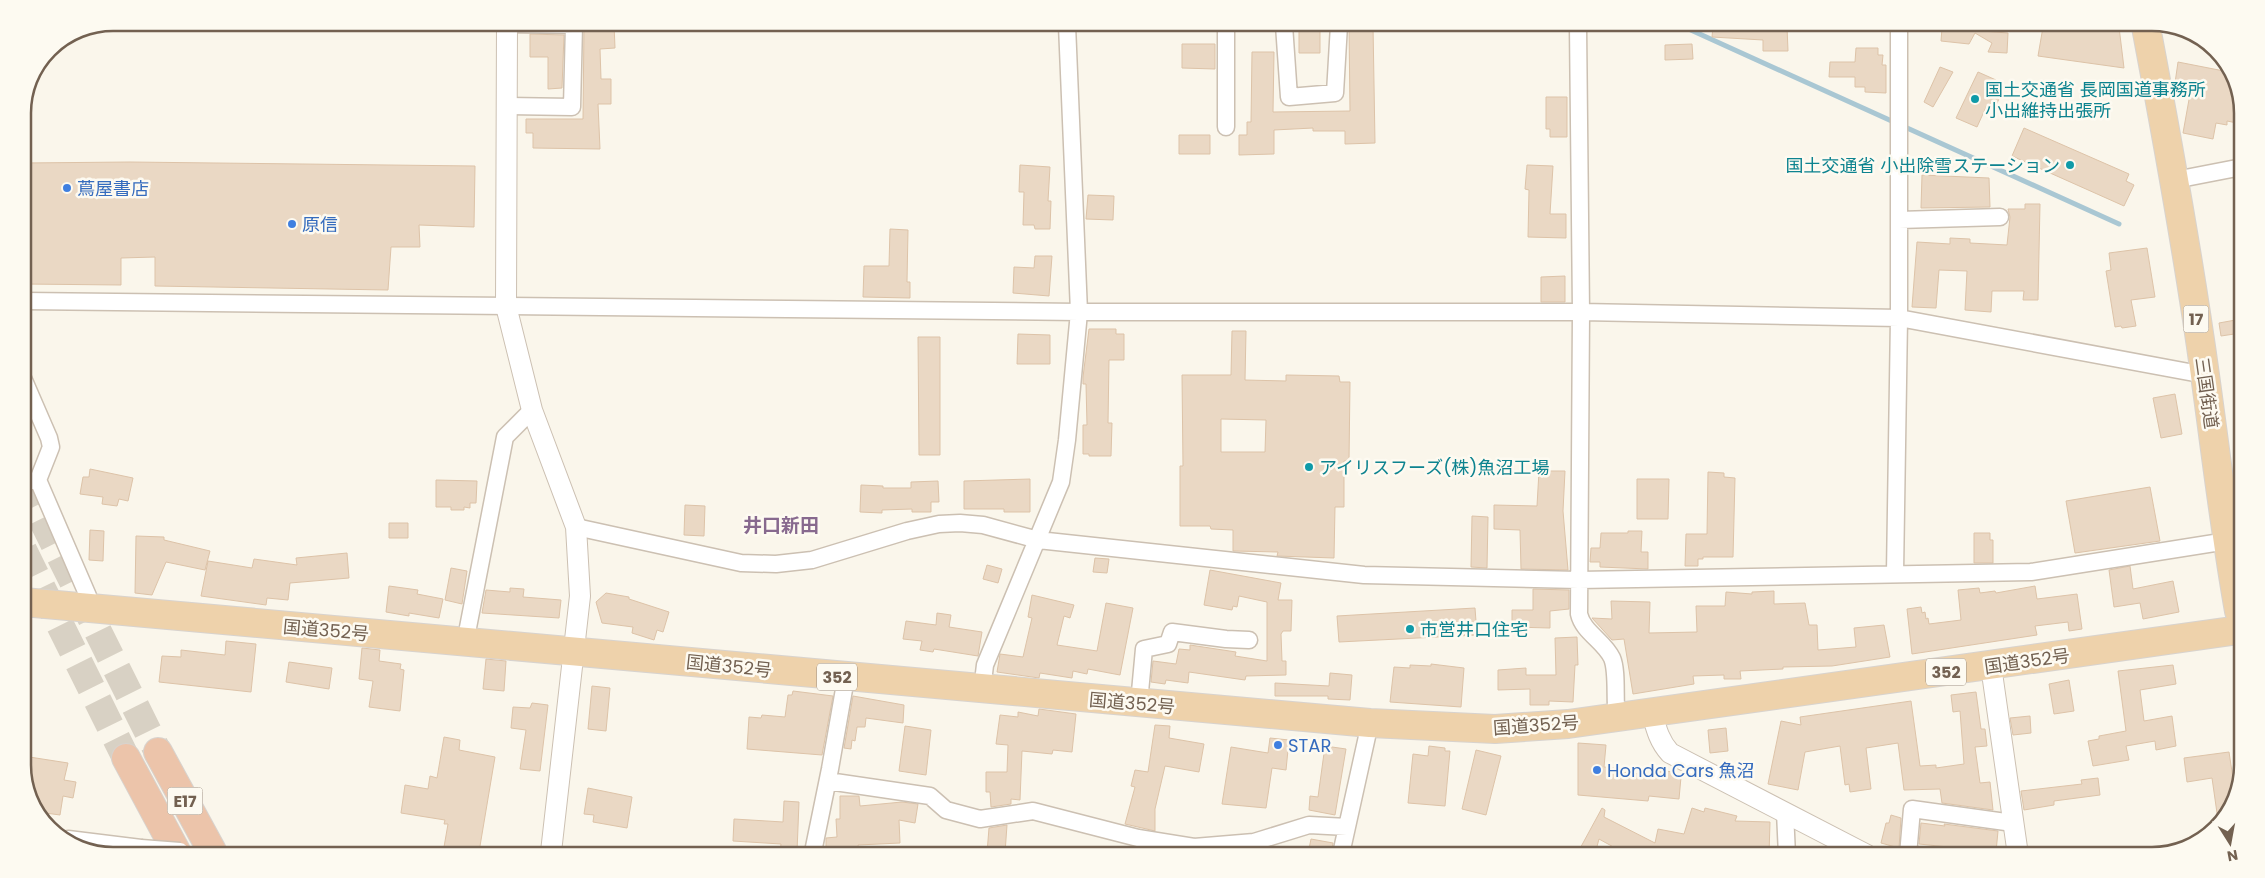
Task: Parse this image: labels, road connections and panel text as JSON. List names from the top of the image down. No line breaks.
{"streets":{"highway":["17","三国街道","国道352号","352","E17"]},"districts":["井口新田"],"places":["国土交通省 長岡国道事務所 小出維持出張所","国土交通省 小出除雪ステーション","蔦屋書店","原信","アイリスフーズ(株)魚沼工場","市営井口住宅","STAR","Honda Cars 魚沼"],"north":"bottom"}
